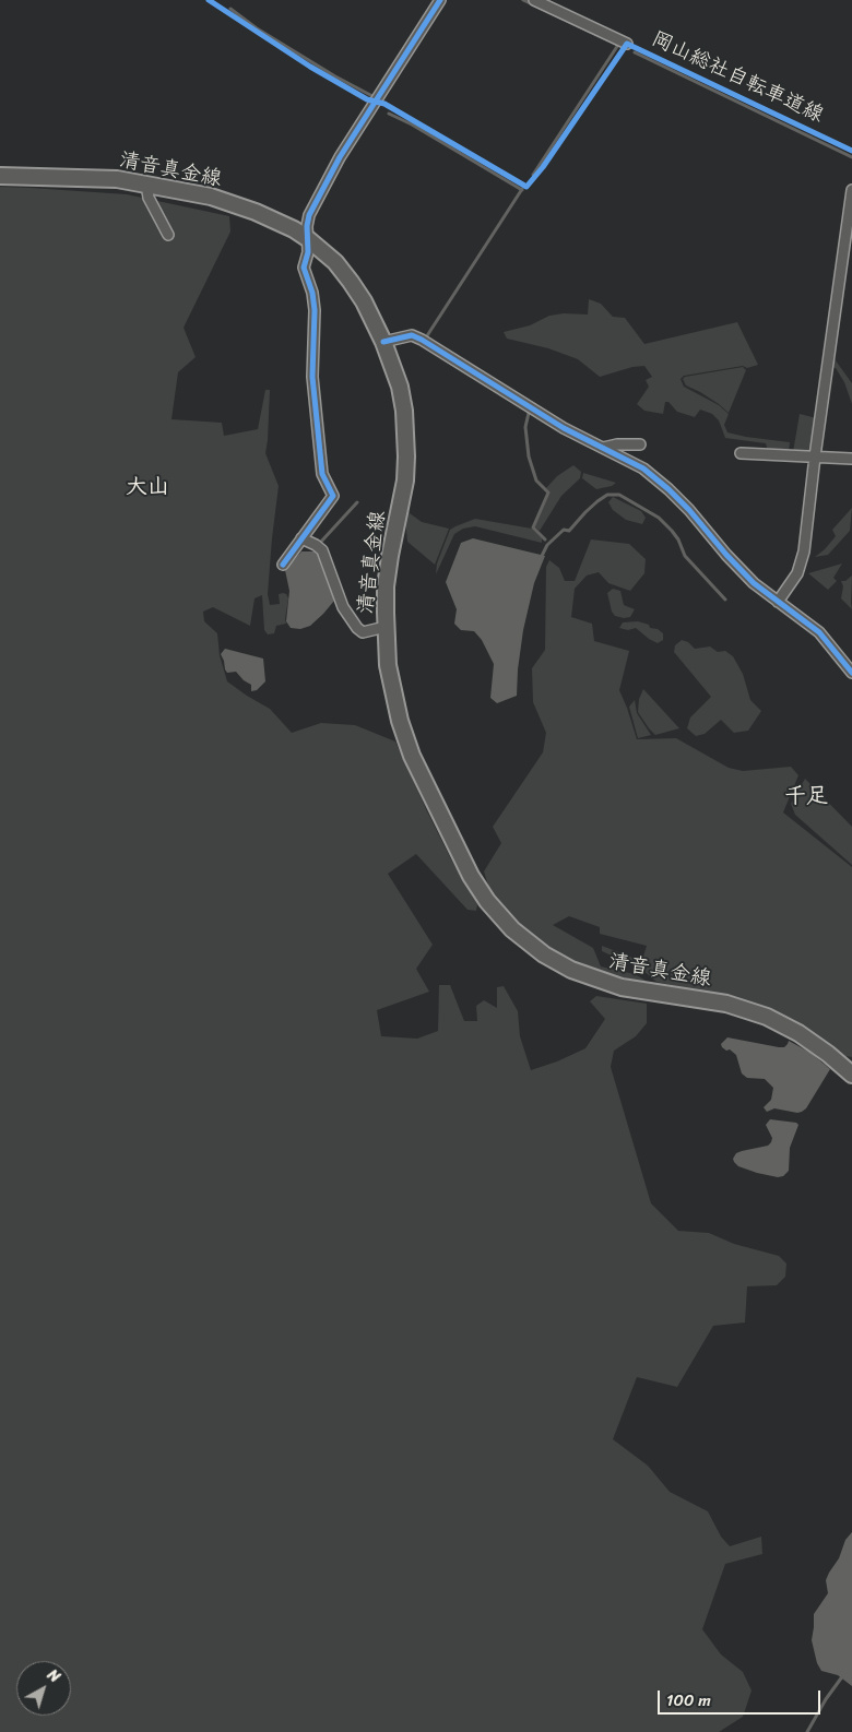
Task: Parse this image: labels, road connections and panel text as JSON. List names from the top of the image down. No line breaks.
{"streets":{"main road":["清音真金線"],"cycle path":["岡山総社自転車道線"]},"districts":["大山","千足"],"scale_bar":"100 m","north":"top right"}
